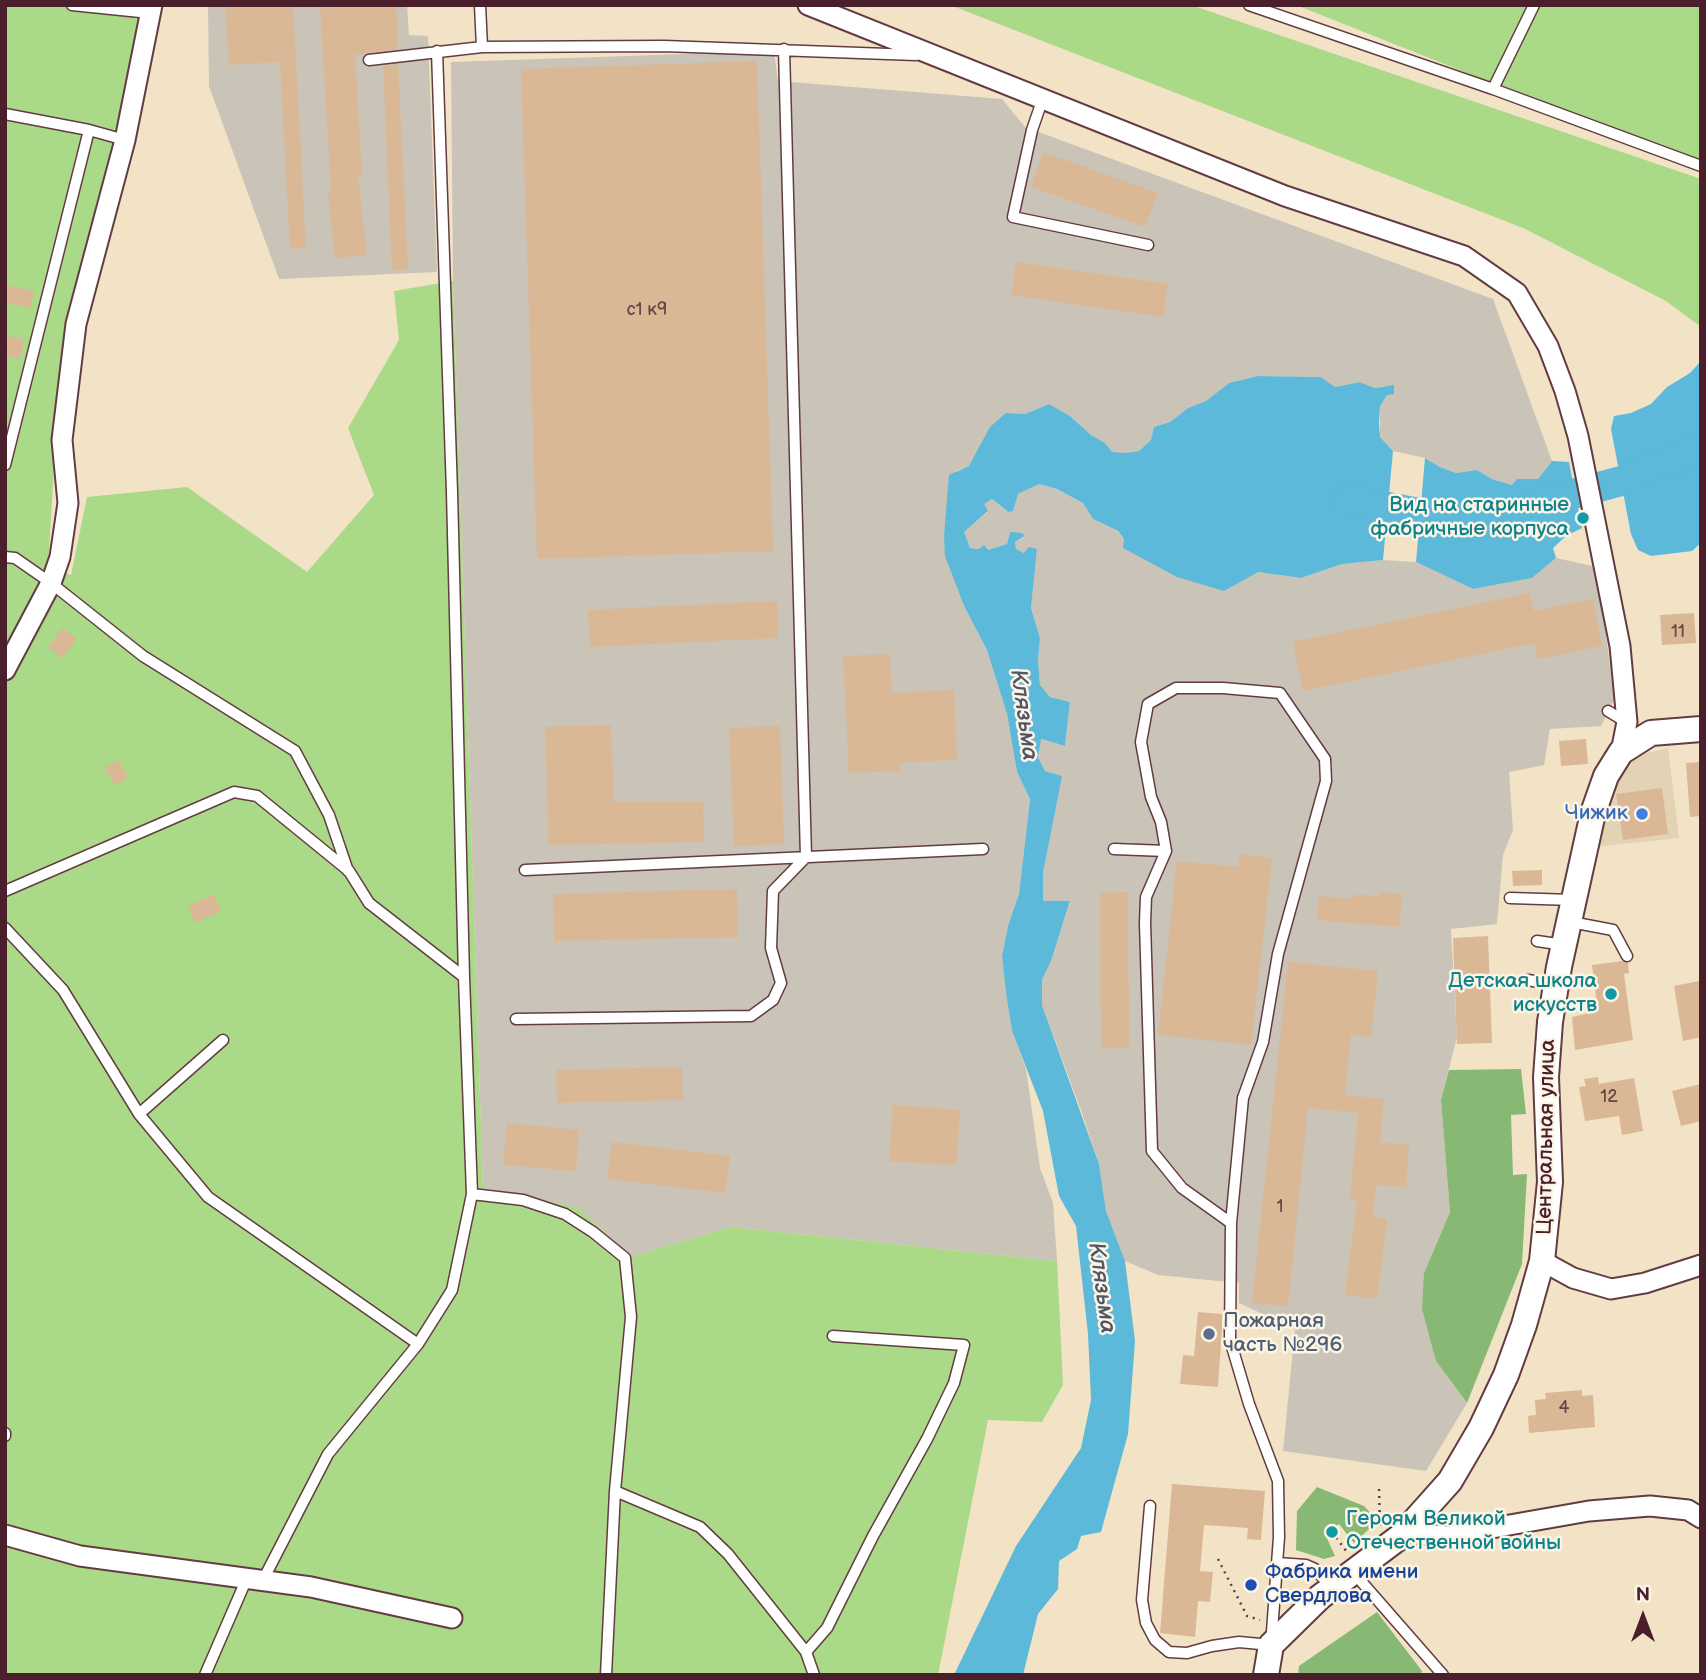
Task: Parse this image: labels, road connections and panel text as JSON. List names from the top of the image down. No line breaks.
{"streets":{"street":["Центральная улица"]},"water":["Клязьма"],"places":["Вид на старинные фабричные корпуса","Чижик","Детская школа искусств","Пожарная часть №296","Героям Великой Отечественной войны","Фабрика имени Свердлова"],"house_numbers":["с1 к9","11","12","1","4"],"north":"top"}
